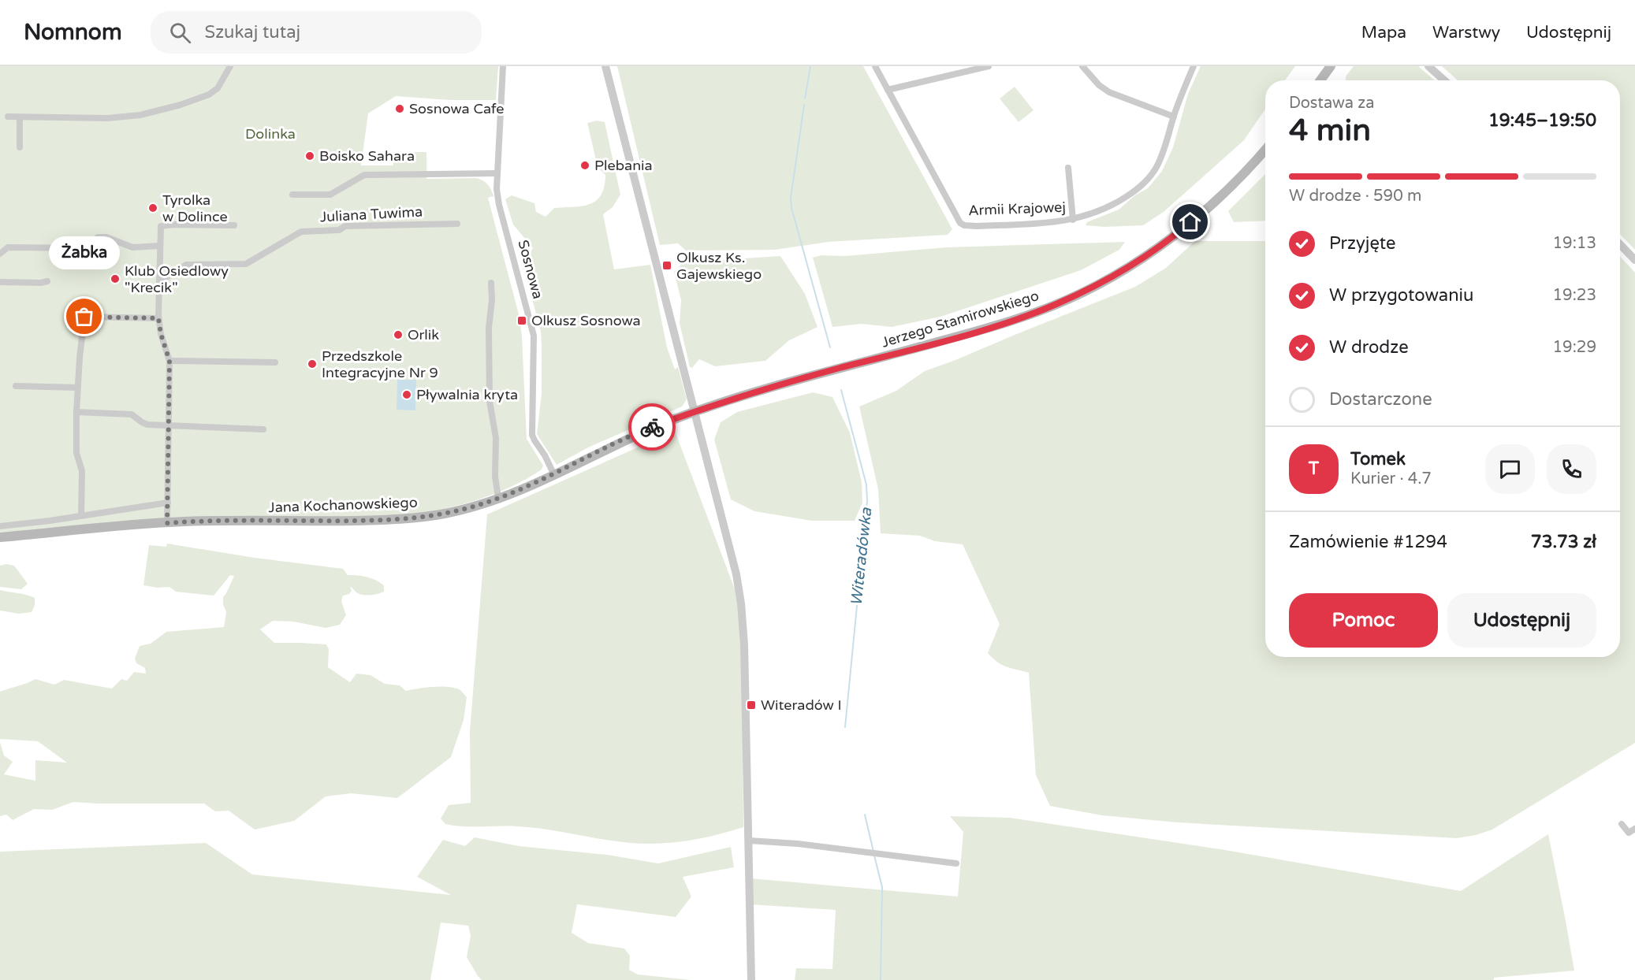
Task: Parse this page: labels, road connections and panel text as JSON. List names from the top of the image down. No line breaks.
{"streets":{"main road":["Jerzego Stamirowskiego","Jana Kochanowskiego"],"street":["Armii Krajowej","Juliana Tuwima","Sosnowa"]},"crossings":[["Juliana Tuwima","Sosnowa"],["Sosnowa","Jana Kochanowskiego"],["Jerzego Stamirowskiego","Jana Kochanowskiego"]],"water":["Witeradówka"],"parks":["Dolinka"],"places":{"other":["Sosnowa Cafe","Boisko Sahara","Plebania","Tyrolka w Dolince","Klub Osiedlowy \"Krecik\"","Żabka","Orlik","Przedszkole Integracyjne Nr 9","Pływalnia kryta"],"transit":["Olkusz Ks. Gajewskiego","Olkusz Sosnowa","Witeradów I"]},"page":{"header":"Nomnom","search":"Szukaj tutaj","nav":["Mapa","Warstwy","Udostępnij"],"heading":["4 min","Dostawa za","19:45–19:50"],"panel":["Tomek","Kurier · 4.7","Zamówienie #1294","73.73 zł"],"bar":"W drodze · 590 m","list":[["Przyjęte","19:13"],["W przygotowaniu","19:23"],["W drodze","19:29"],"Dostarczone"],"bubble":"Żabka","round":"T","buttons":["Pomoc","Udostępnij"]}}
